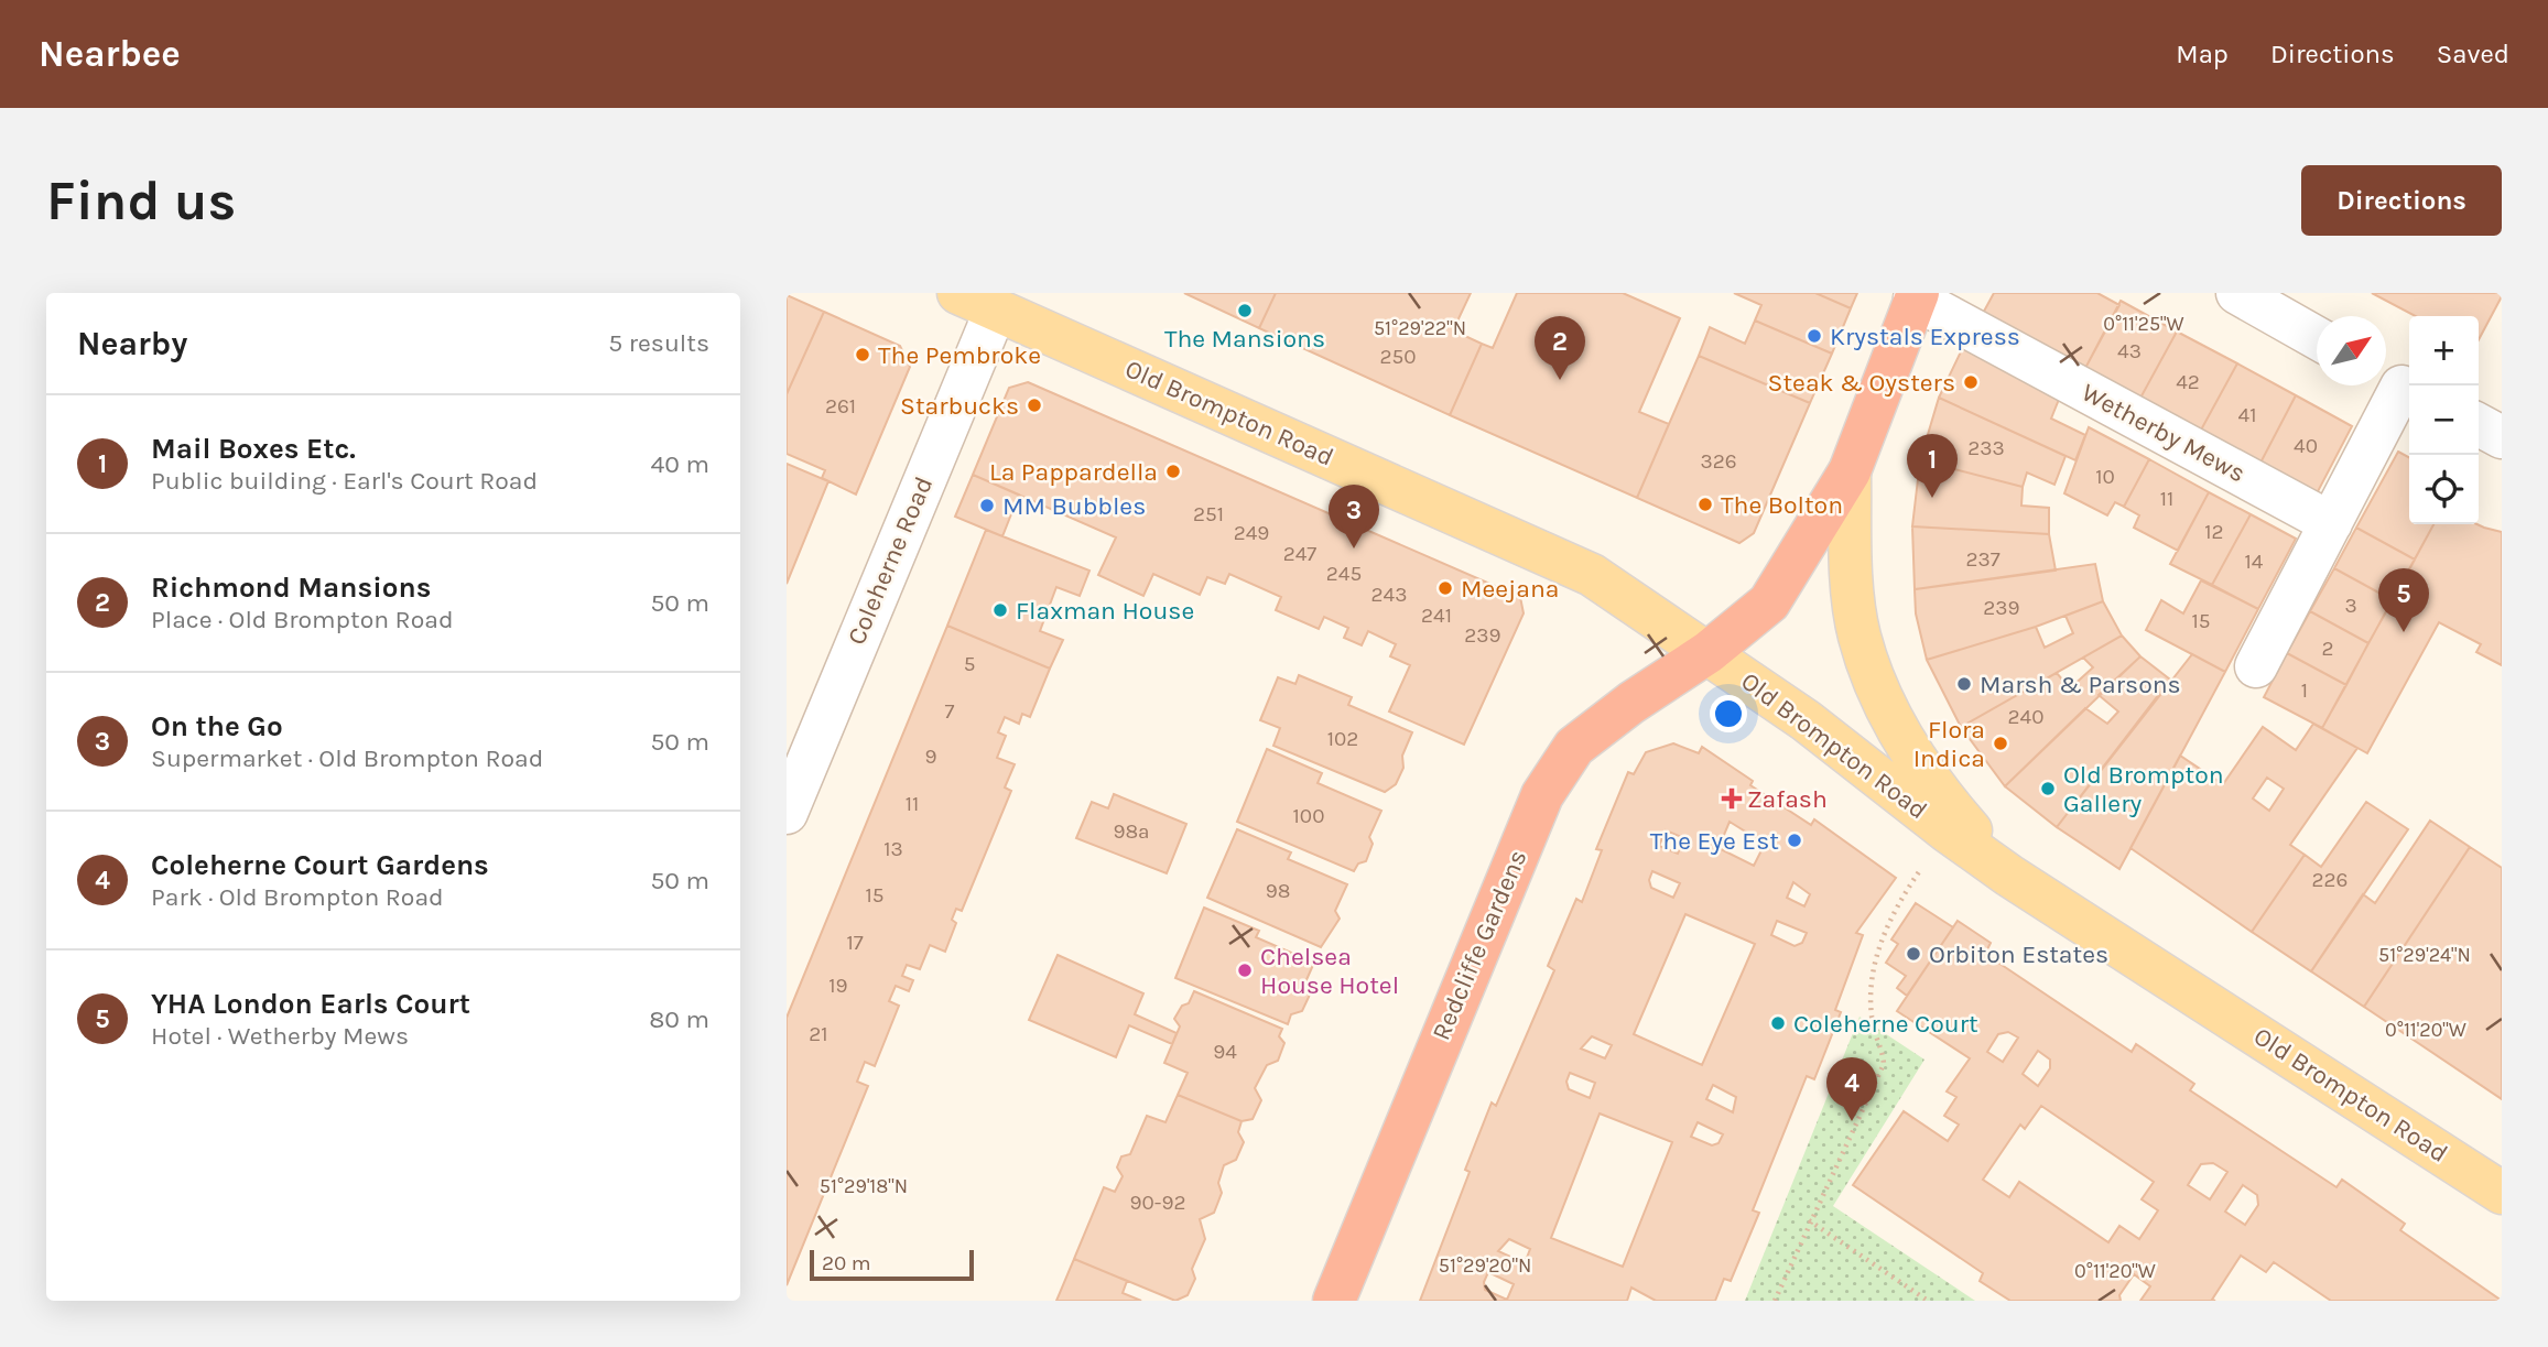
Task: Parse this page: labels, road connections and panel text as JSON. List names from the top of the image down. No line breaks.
{"streets":{"highway":["Redcliffe Gardens"],"main road":["Old Brompton Road"],"street":["Wetherby Mews","Coleherne Road"]},"crossings":[["Old Brompton Road","Coleherne Road"],["Old Brompton Road","Redcliffe Gardens"],["Wetherby Mews","Redcliffe Gardens"]],"places":{"other":["The Mansions","Krystals Express","The Pembroke","Steak & Oysters","Starbucks","La Pappardella","The Bolton","MM Bubbles","Meejana","Flaxman House","Marsh & Parsons","Flora Indica","Old Brompton Gallery","The Eye Est","Orbiton Estates","Chelsea House Hotel","Coleherne Court"],"health":["Zafash"]},"house_numbers":["43","250","42","261","41","40","233","326","10","11","251","12","249","247","237","14","245","243","3","239","241","15","239","2","5","1","7","240","102","9","11","100","98a","13","226","98","15","17","19","21","94","90-92"],"scale_bar":"20 m","north":"top right","page":{"header":"Nearbee","nav":["Map","Directions","Saved"],"buttons":"Directions","title":"Find us","heading":["Nearby","5 results"],"map_buttons":["+","−"],"pins":["2","1","3","5","4"],"list":[{"mark":"1","name":"Mail Boxes Etc.","note":"Public building · Earl's Court Road","value":"40 m"},{"mark":"2","name":"Richmond Mansions","note":"Place · Old Brompton Road","value":"50 m"},{"mark":"3","name":"On the Go","note":"Supermarket · Old Brompton Road","value":"50 m"},{"mark":"4","name":"Coleherne Court Gardens","note":"Park · Old Brompton Road","value":"50 m"},{"mark":"5","name":"YHA London Earls Court","note":"Hotel · Wetherby Mews","value":"80 m"}],"scale":"20 m"},"coordinates":["0°11'25\"W","51°29'22\"N","51°29'24\"N","0°11'20\"W","51°29'18\"N","51°29'20\"N"]}
